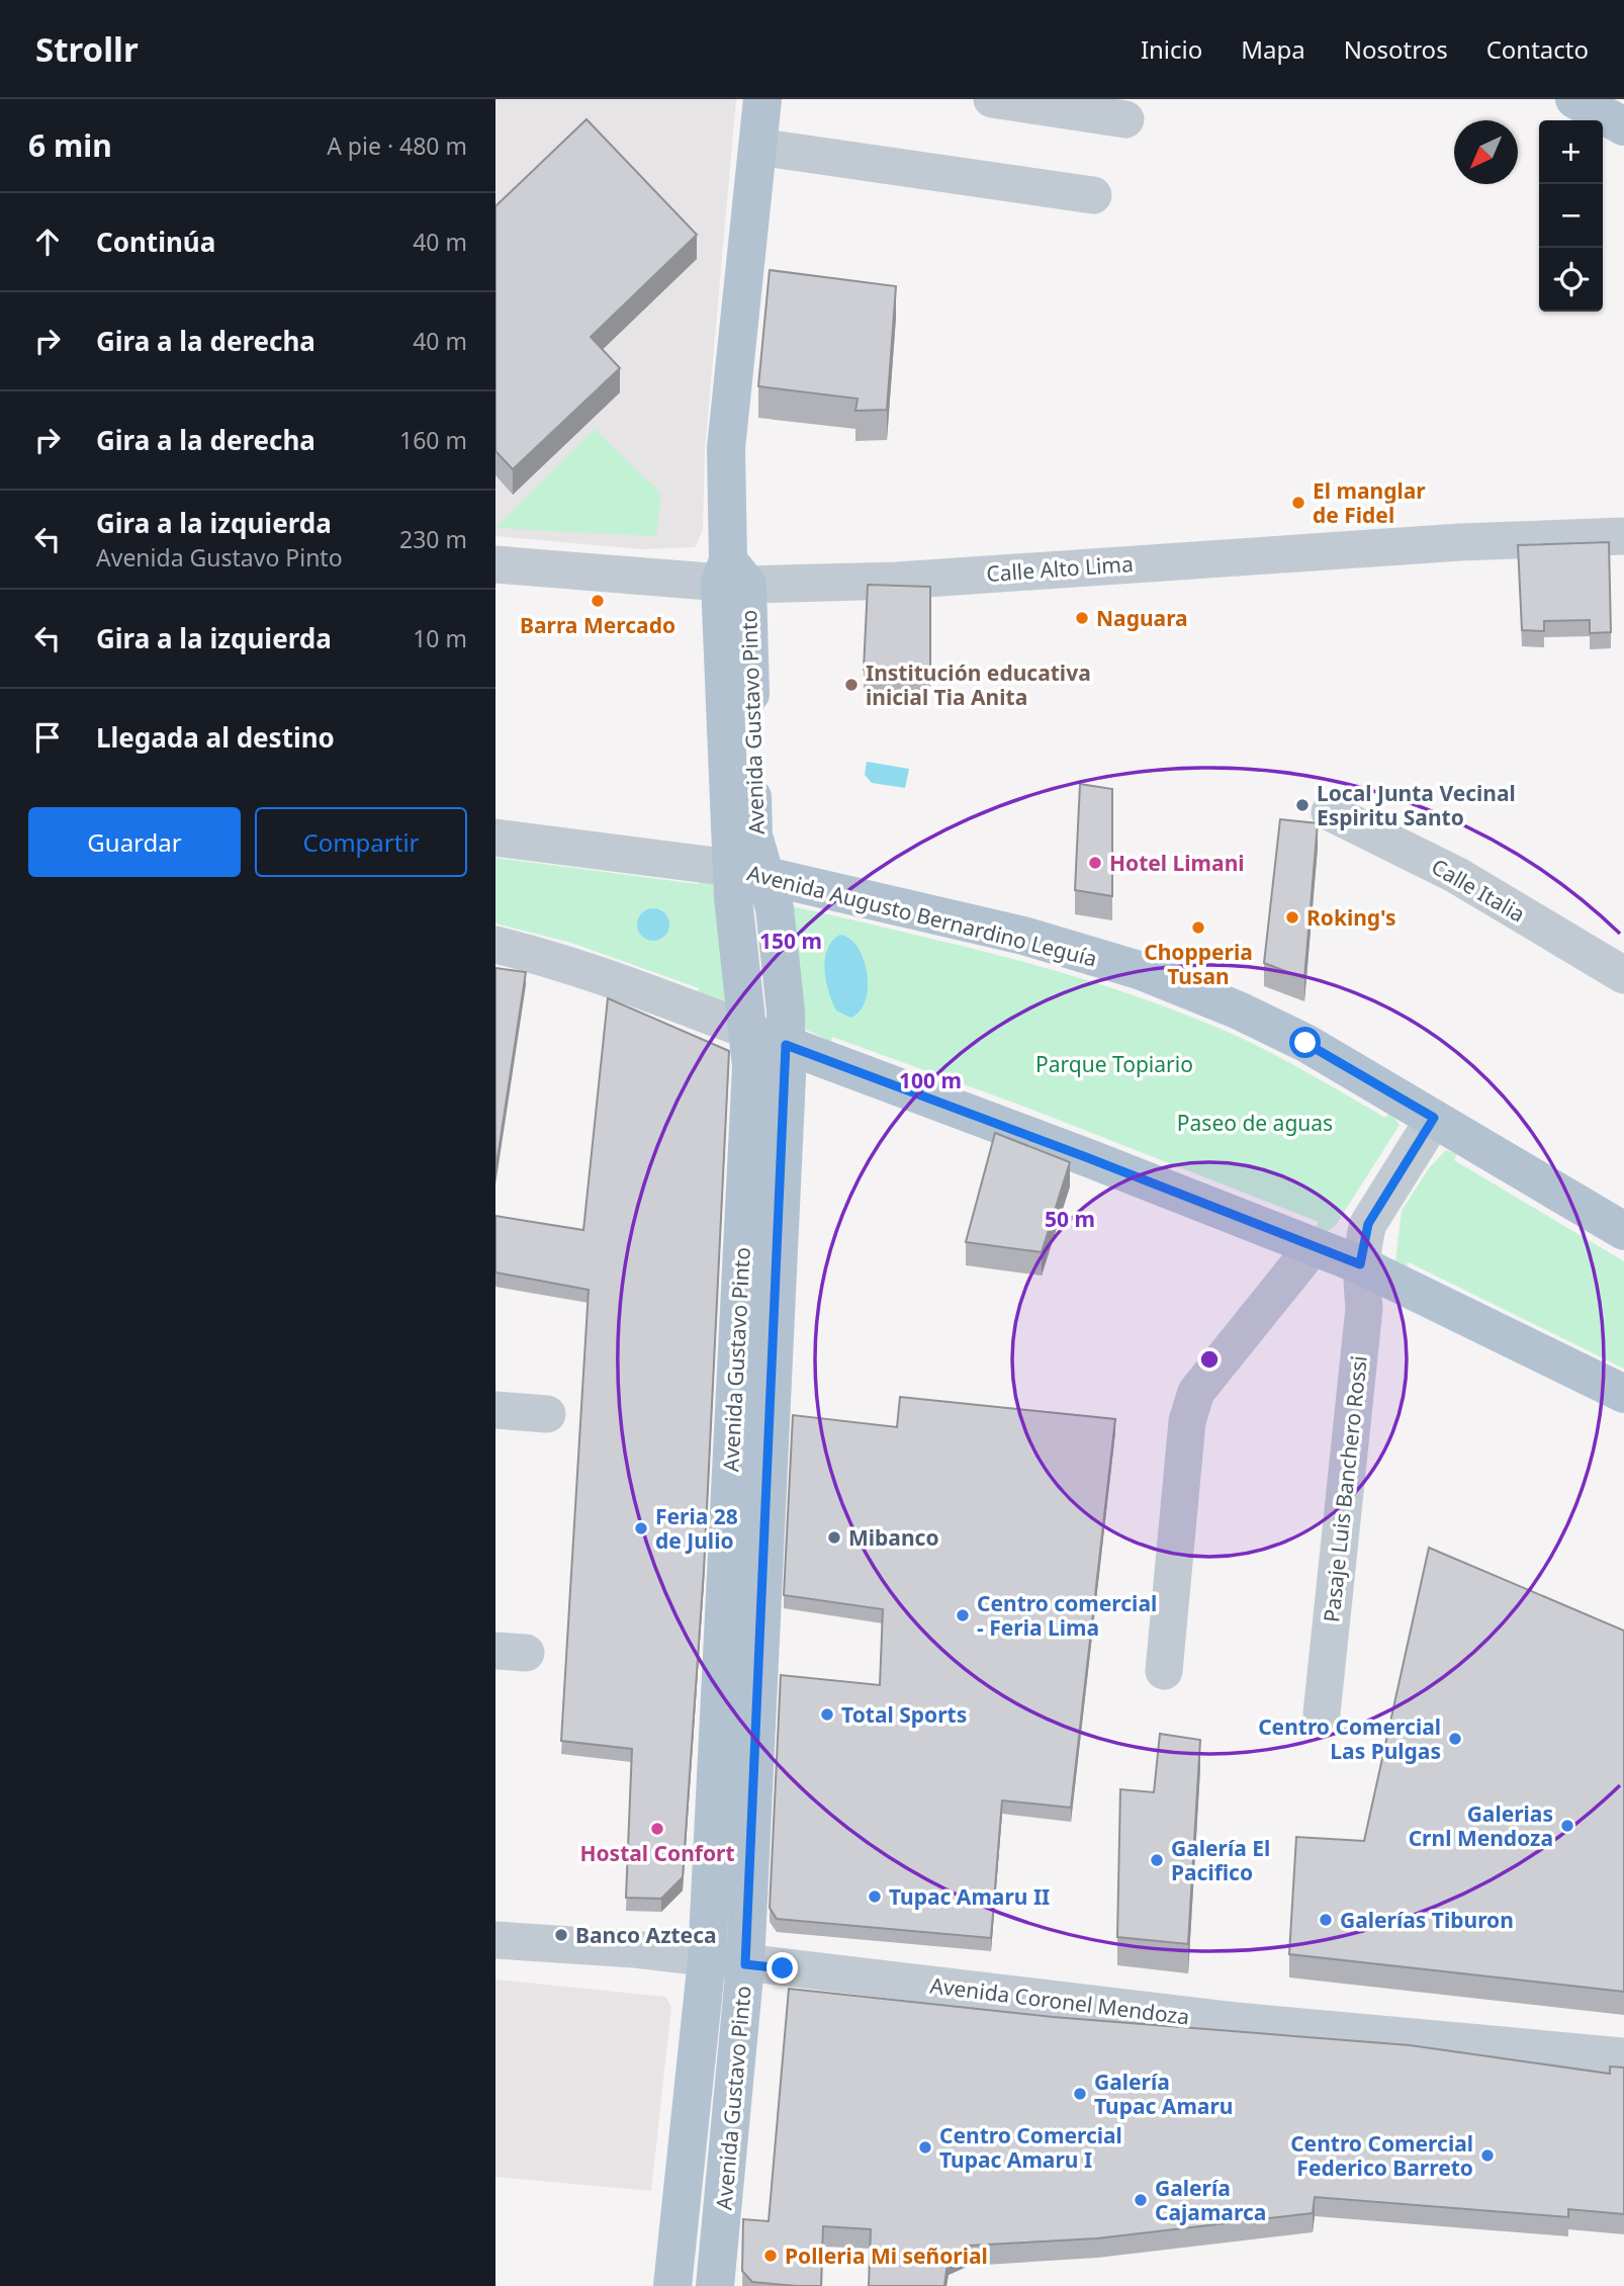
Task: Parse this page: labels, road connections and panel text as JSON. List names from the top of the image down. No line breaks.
{"streets":{"main road":["Avenida Gustavo Pinto","Avenida Augusto Bernardino Leguía"],"street":["Calle Alto Lima","Calle Italia","Pasaje Luis Banchero Rossi","Avenida Coronel Mendoza"]},"crossings":[["Calle Alto Lima","Avenida Gustavo Pinto"],["Avenida Gustavo Pinto","Avenida Augusto Bernardino Leguía"],["Avenida Gustavo Pinto","Avenida Coronel Mendoza"],["Avenida Augusto Bernardino Leguía","Pasaje Luis Banchero Rossi"]],"parks":["Parque Topiario","Paseo de aguas"],"places":["El manglar de Fidel","Barra Mercado","Naguara","Institución educativa inicial Tia Anita","Local Junta Vecinal Espiritu Santo","Hotel Limani","Roking's","Chopperia Tusan","Feria 28 de Julio","Mibanco","Centro comercial - Feria Lima","Total Sports","Centro Comercial Las Pulgas","Galerias Crnl Mendoza","Hostal Confort","Galería El Pacifico","Tupac Amaru II","Galerías Tiburon","Banco Azteca","Galería Tupac Amaru","Centro Comercial Tupac Amaru I","Centro Comercial Federico Barreto","Galería Cajamarca","Polleria Mi señorial"],"north":"bottom left","page":{"header":"Strollr","nav":["Inicio","Mapa","Nosotros","Contacto"],"heading":["6 min","A pie · 480 m"],"map_buttons":["+","−"],"list":[["Continúa","40 m"],["Gira a la derecha","40 m"],["Gira a la derecha","160 m"],["Gira a la izquierda","Avenida Gustavo Pinto","230 m"],["Gira a la izquierda","10 m"],"Llegada al destino"],"buttons":["Guardar","Compartir"]},"rings":["150 m","100 m","50 m"]}
